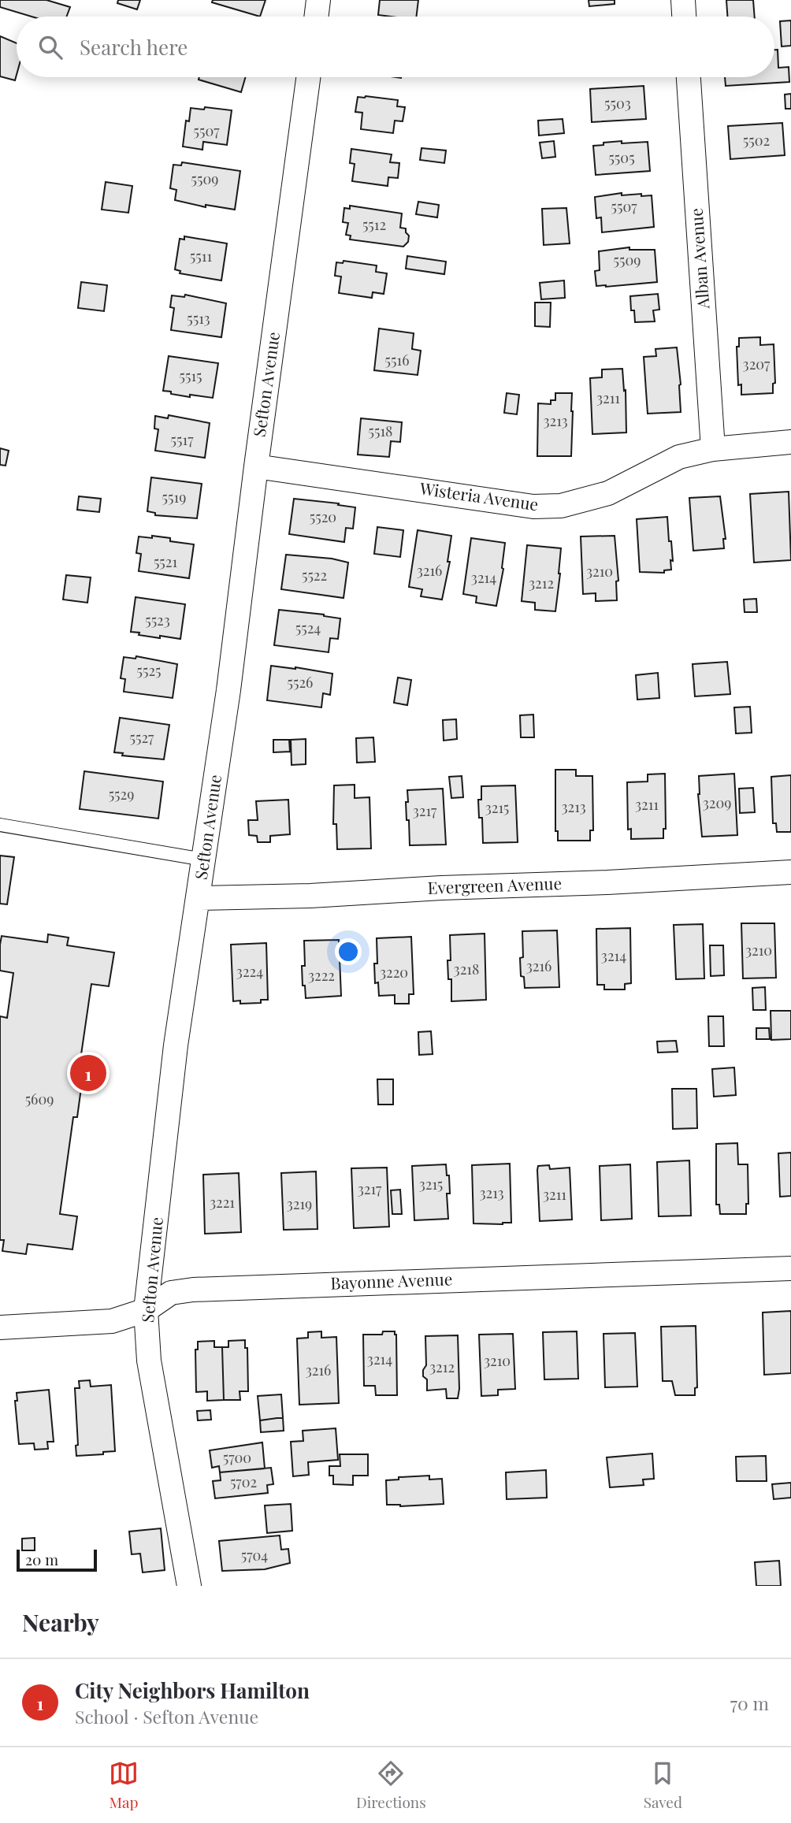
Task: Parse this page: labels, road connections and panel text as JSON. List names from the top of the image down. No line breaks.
{"streets":{"street":["Alban Avenue","Sefton Avenue","Wisteria Avenue","Evergreen Avenue","Bayonne Avenue"]},"crossings":[["Alban Avenue","Wisteria Avenue"],["Sefton Avenue","Wisteria Avenue"],["Sefton Avenue","Evergreen Avenue"],["Sefton Avenue","Bayonne Avenue"]],"house_numbers":["5503","5507","5502","5505","5509","5507","5512","5511","5509","5513","5516","3207","5515","3211","3213","5518","5517","5519","5520","5521","3216","3210","5522","3214","3212","5523","5524","5525","5526","5527","5529","3209","3211","3213","3215","3217","3210","3214","3216","3218","3224","3220","3222","5609","3215","3217","3213","3211","3221","3219","3214","3210","3212","3216","5700","5702","5704"],"scale_bar":"20 m","page":{"search":"Search here","pins":"1","scale":"20 m","heading":"Nearby","list":[{"mark":"1","name":"City Neighbors Hamilton","note":"School · Sefton Avenue","value":"70 m"}],"nav":["Map","Directions","Saved"]}}
